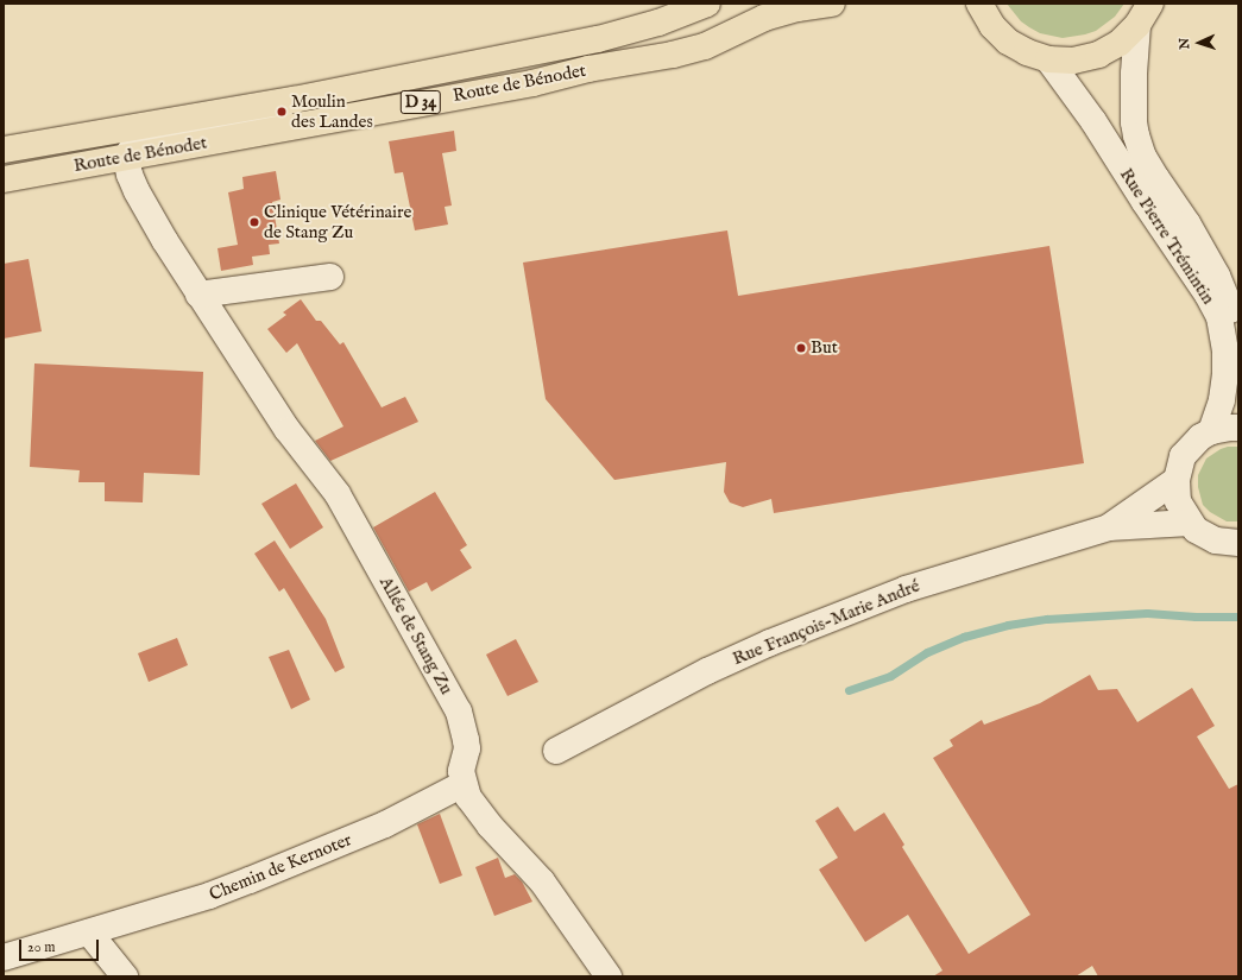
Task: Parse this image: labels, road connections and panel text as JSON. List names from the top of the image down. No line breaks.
{"streets":{"main road":["Route de Bénodet","D 34"],"street":["Rue Pierre Trémintin","Rue François-Marie André","Allée de Stang Zu","Chemin de Kernoter"]},"crossings":[["Route de Bénodet","Allée de Stang Zu"],["Allée de Stang Zu","Chemin de Kernoter"]],"places":["Moulin des Landes","Clinique Vétérinaire de Stang Zu","But"],"scale_bar":"20 m","north":"left"}
